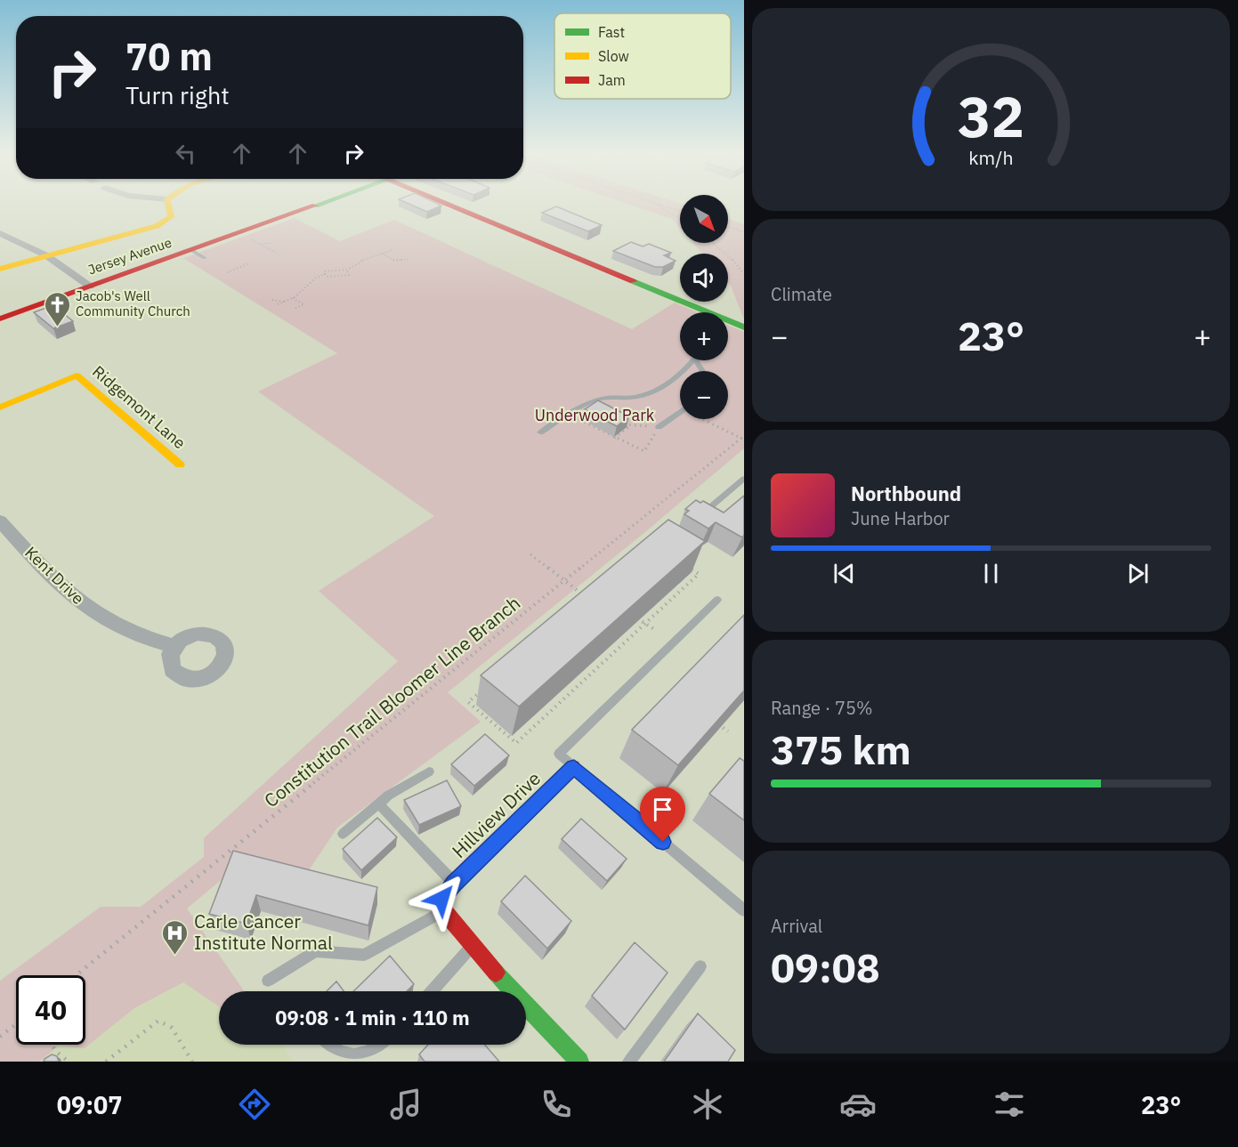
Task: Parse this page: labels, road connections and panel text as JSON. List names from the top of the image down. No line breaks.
{"streets":{"street":["Jersey Avenue","Ridgemont Lane","Kent Drive","Hillview Drive"],"path":["Constitution Trail Bloomer Line Branch"]},"parks":["Underwood Park"],"places":{"church":["Jacob's Well Community Church"],"hospital":["Carle Cancer Institute Normal"]},"legend":["Fast","Slow","Jam"],"north":"bottom right","page":{"turn":["70 m","Turn right"],"map_buttons":["+","−"],"tile":["Climate",["Range · 75%","375 km"],["Arrival","09:08"]],"heat":["−","23°","+"],"song":["Northbound","June Harbor"],"limit":"40","trip":"09:08 · 1 min · 110 m","tabs":["09:07","23°"],"gauge":["32","km/h"]}}
